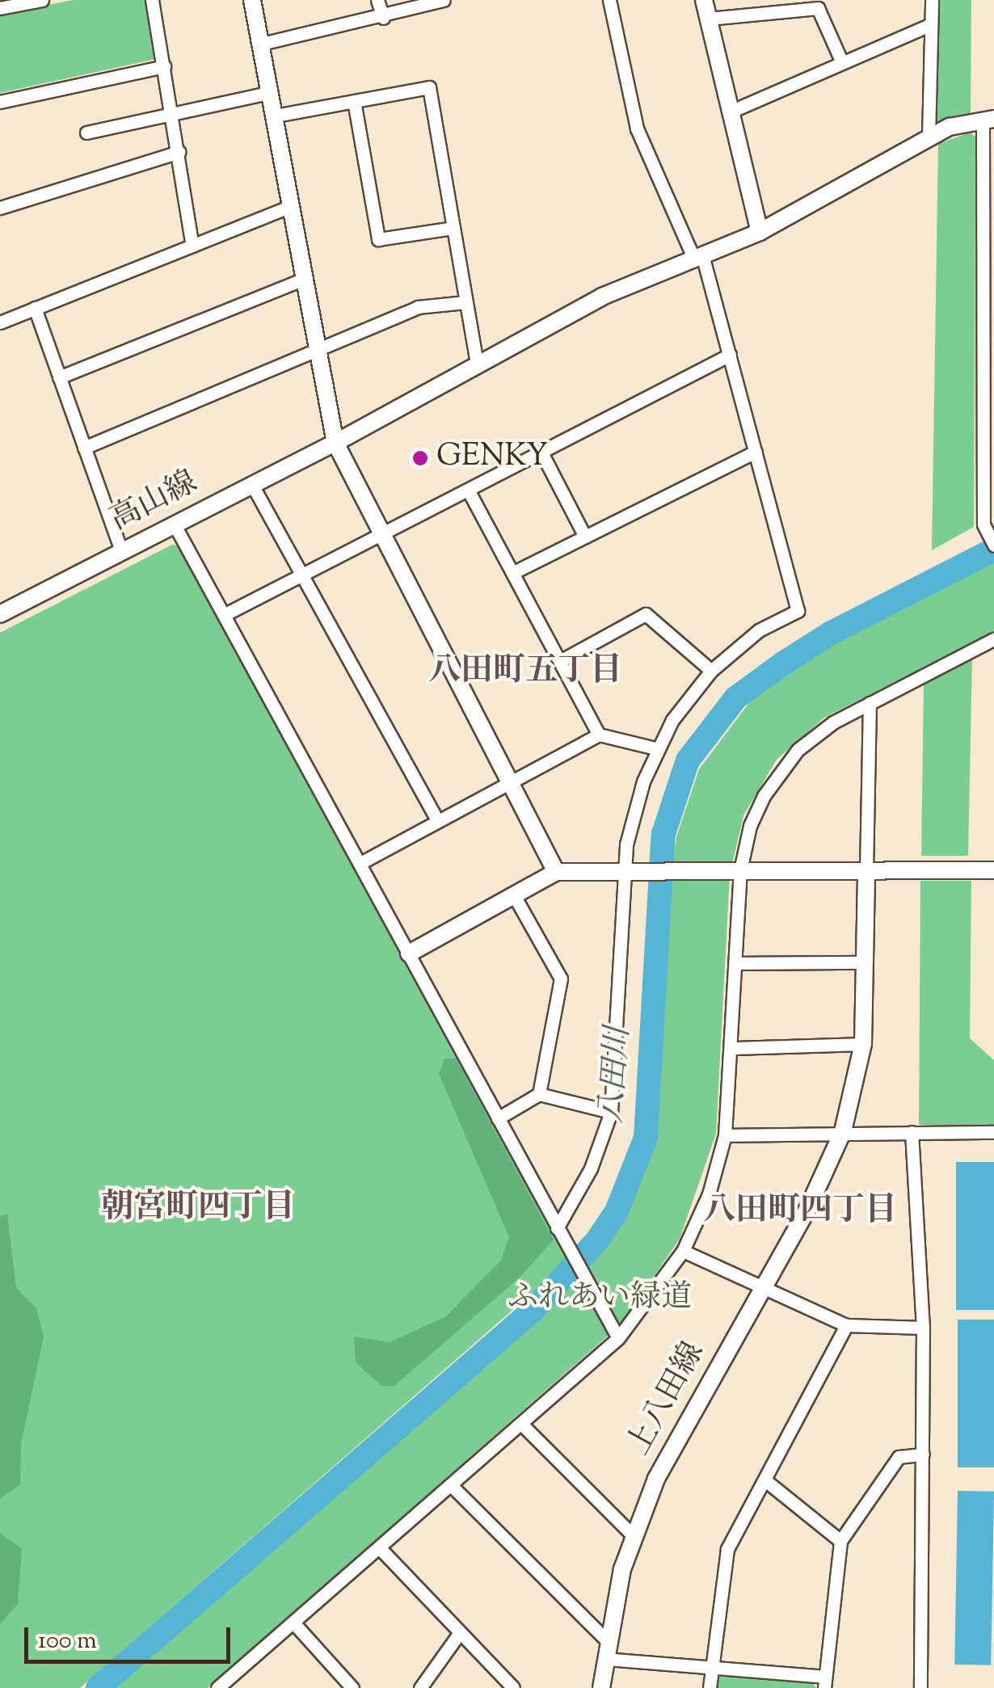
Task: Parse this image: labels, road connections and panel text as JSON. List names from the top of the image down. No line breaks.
{"streets":{"street":["高山線","上八田線"]},"districts":["八田町五丁目","朝宮町四丁目","八田町四丁目"],"water":["八田川"],"parks":["ふれあい緑道"],"places":["GENKY"],"scale_bar":"100 m"}
